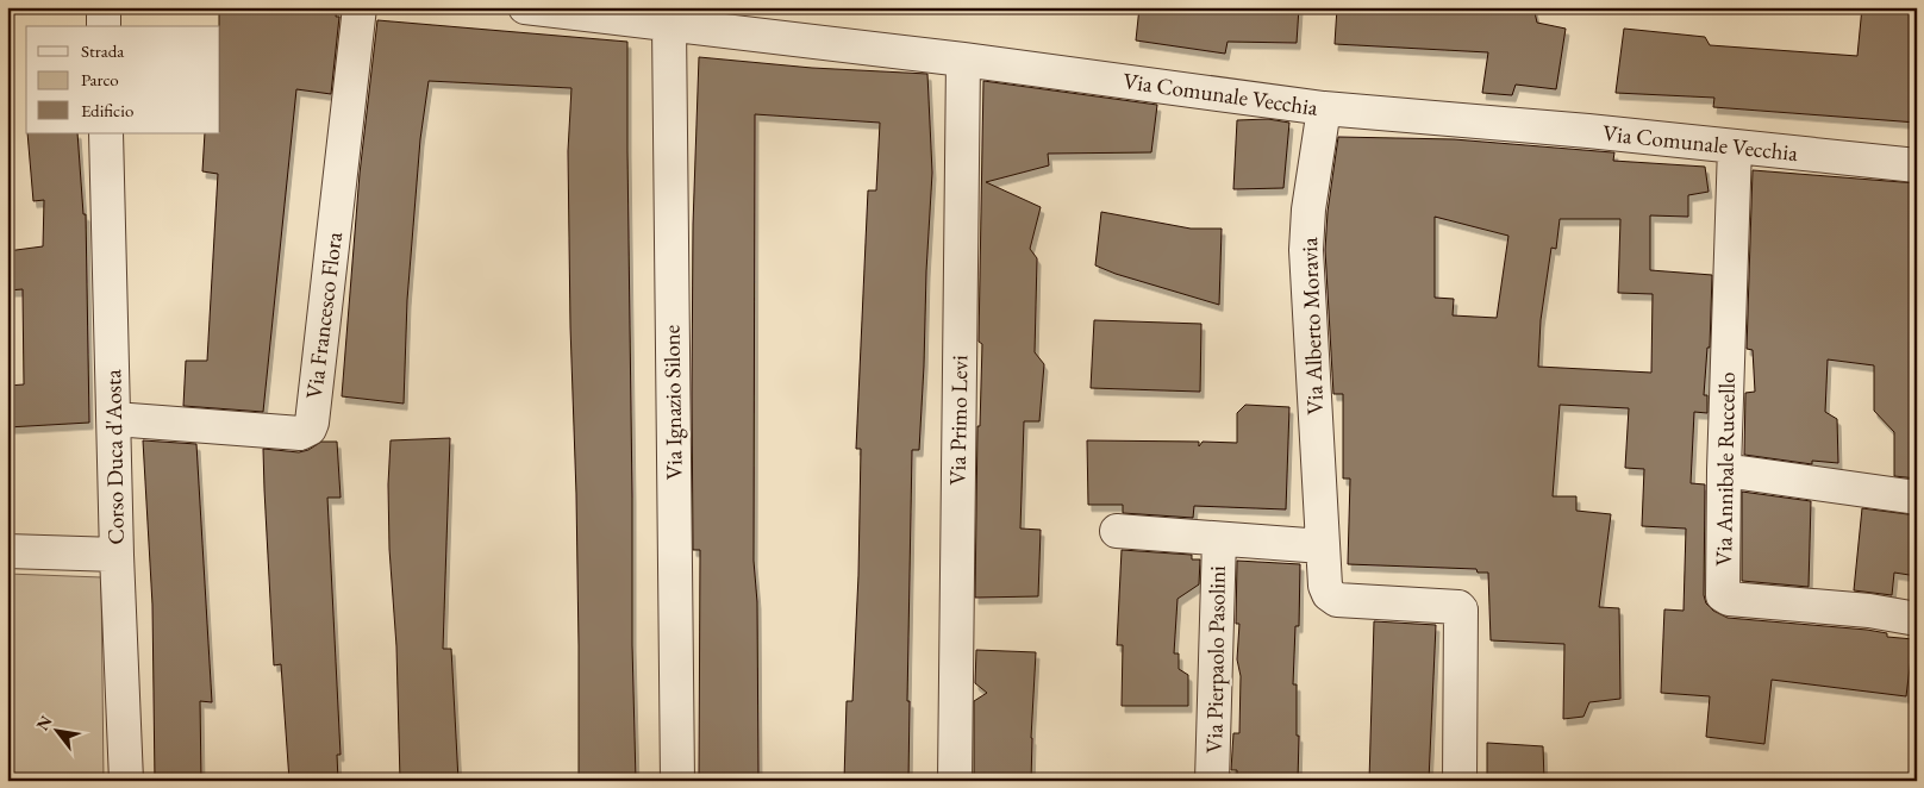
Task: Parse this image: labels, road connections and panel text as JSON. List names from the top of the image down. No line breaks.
{"streets":{"street":["Via Comunale Vecchia","Via Francesco Flora","Via Alberto Moravia","Via Ignazio Silone","Via Primo Levi","Corso Duca d'Aosta","Via Annibale Ruccello","Via Pierpaolo Pasolini"]},"crossings":[["Via Comunale Vecchia","Via Alberto Moravia"],["Via Comunale Vecchia","Via Ignazio Silone"],["Via Comunale Vecchia","Via Primo Levi"],["Via Comunale Vecchia","Via Annibale Ruccello"],["Via Francesco Flora","Corso Duca d'Aosta"]],"legend":["Strada","Parco","Edificio"],"north":"top left"}
